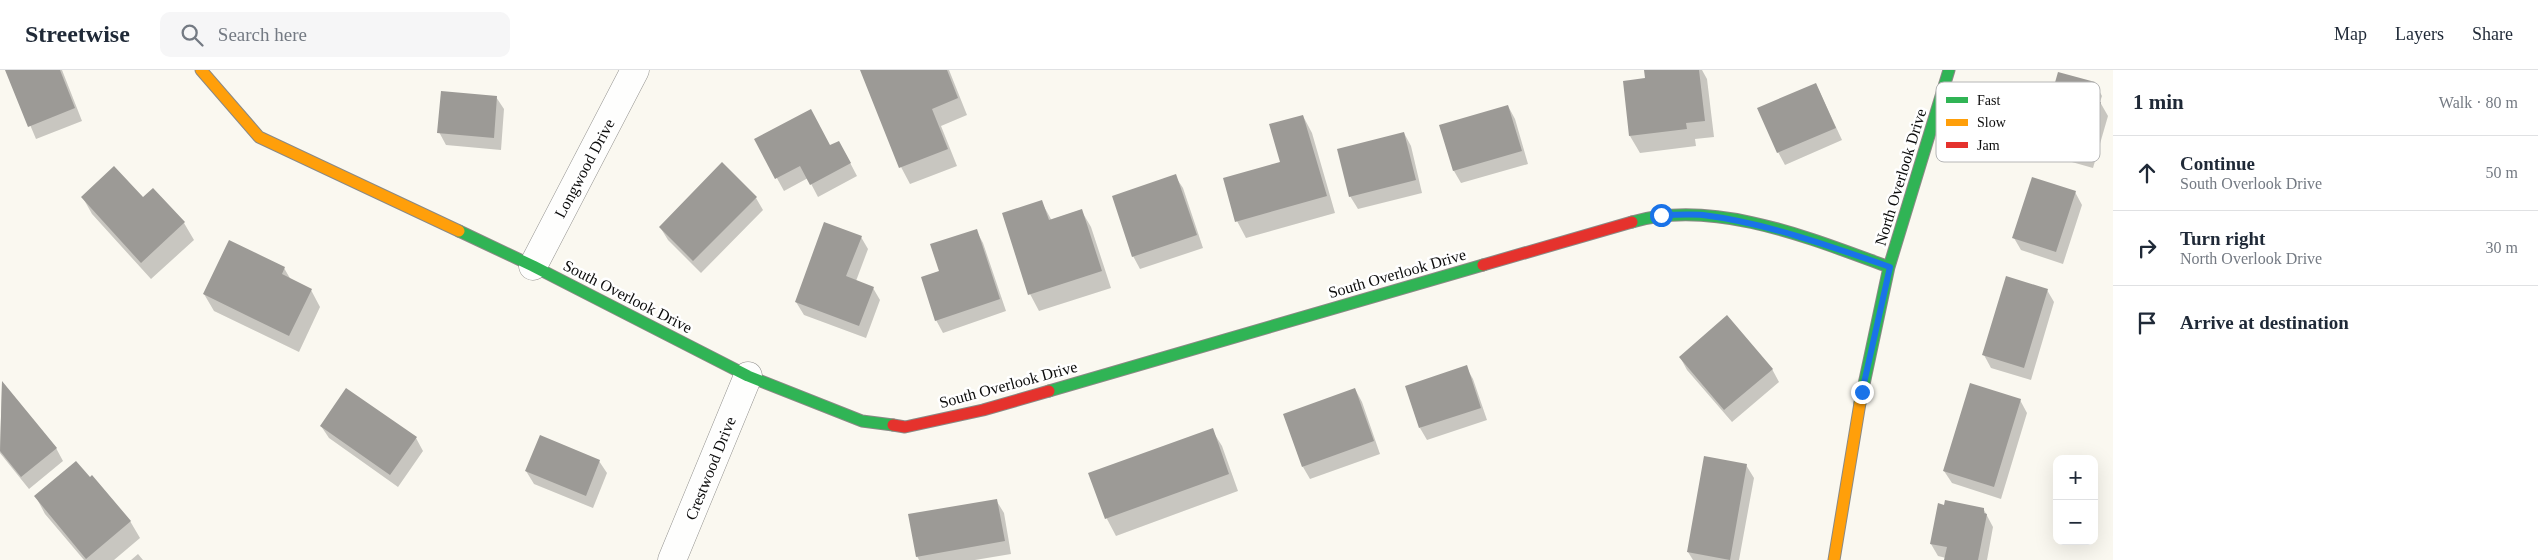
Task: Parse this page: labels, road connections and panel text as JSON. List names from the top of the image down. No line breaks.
{"streets":{"street":["Longwood Drive","North Overlook Drive","South Overlook Drive","Crestwood Drive"]},"crossings":[["Longwood Drive","South Overlook Drive"],["North Overlook Drive","South Overlook Drive"],["South Overlook Drive","Crestwood Drive"]],"legend":["Fast","Slow","Jam"],"page":{"header":"Streetwise","search":"Search here","nav":["Map","Layers","Share"],"heading":["1 min","Walk · 80 m"],"list":[["Continue","South Overlook Drive","50 m"],["Turn right","North Overlook Drive","30 m"],"Arrive at destination"],"map_buttons":["+","−"]}}
